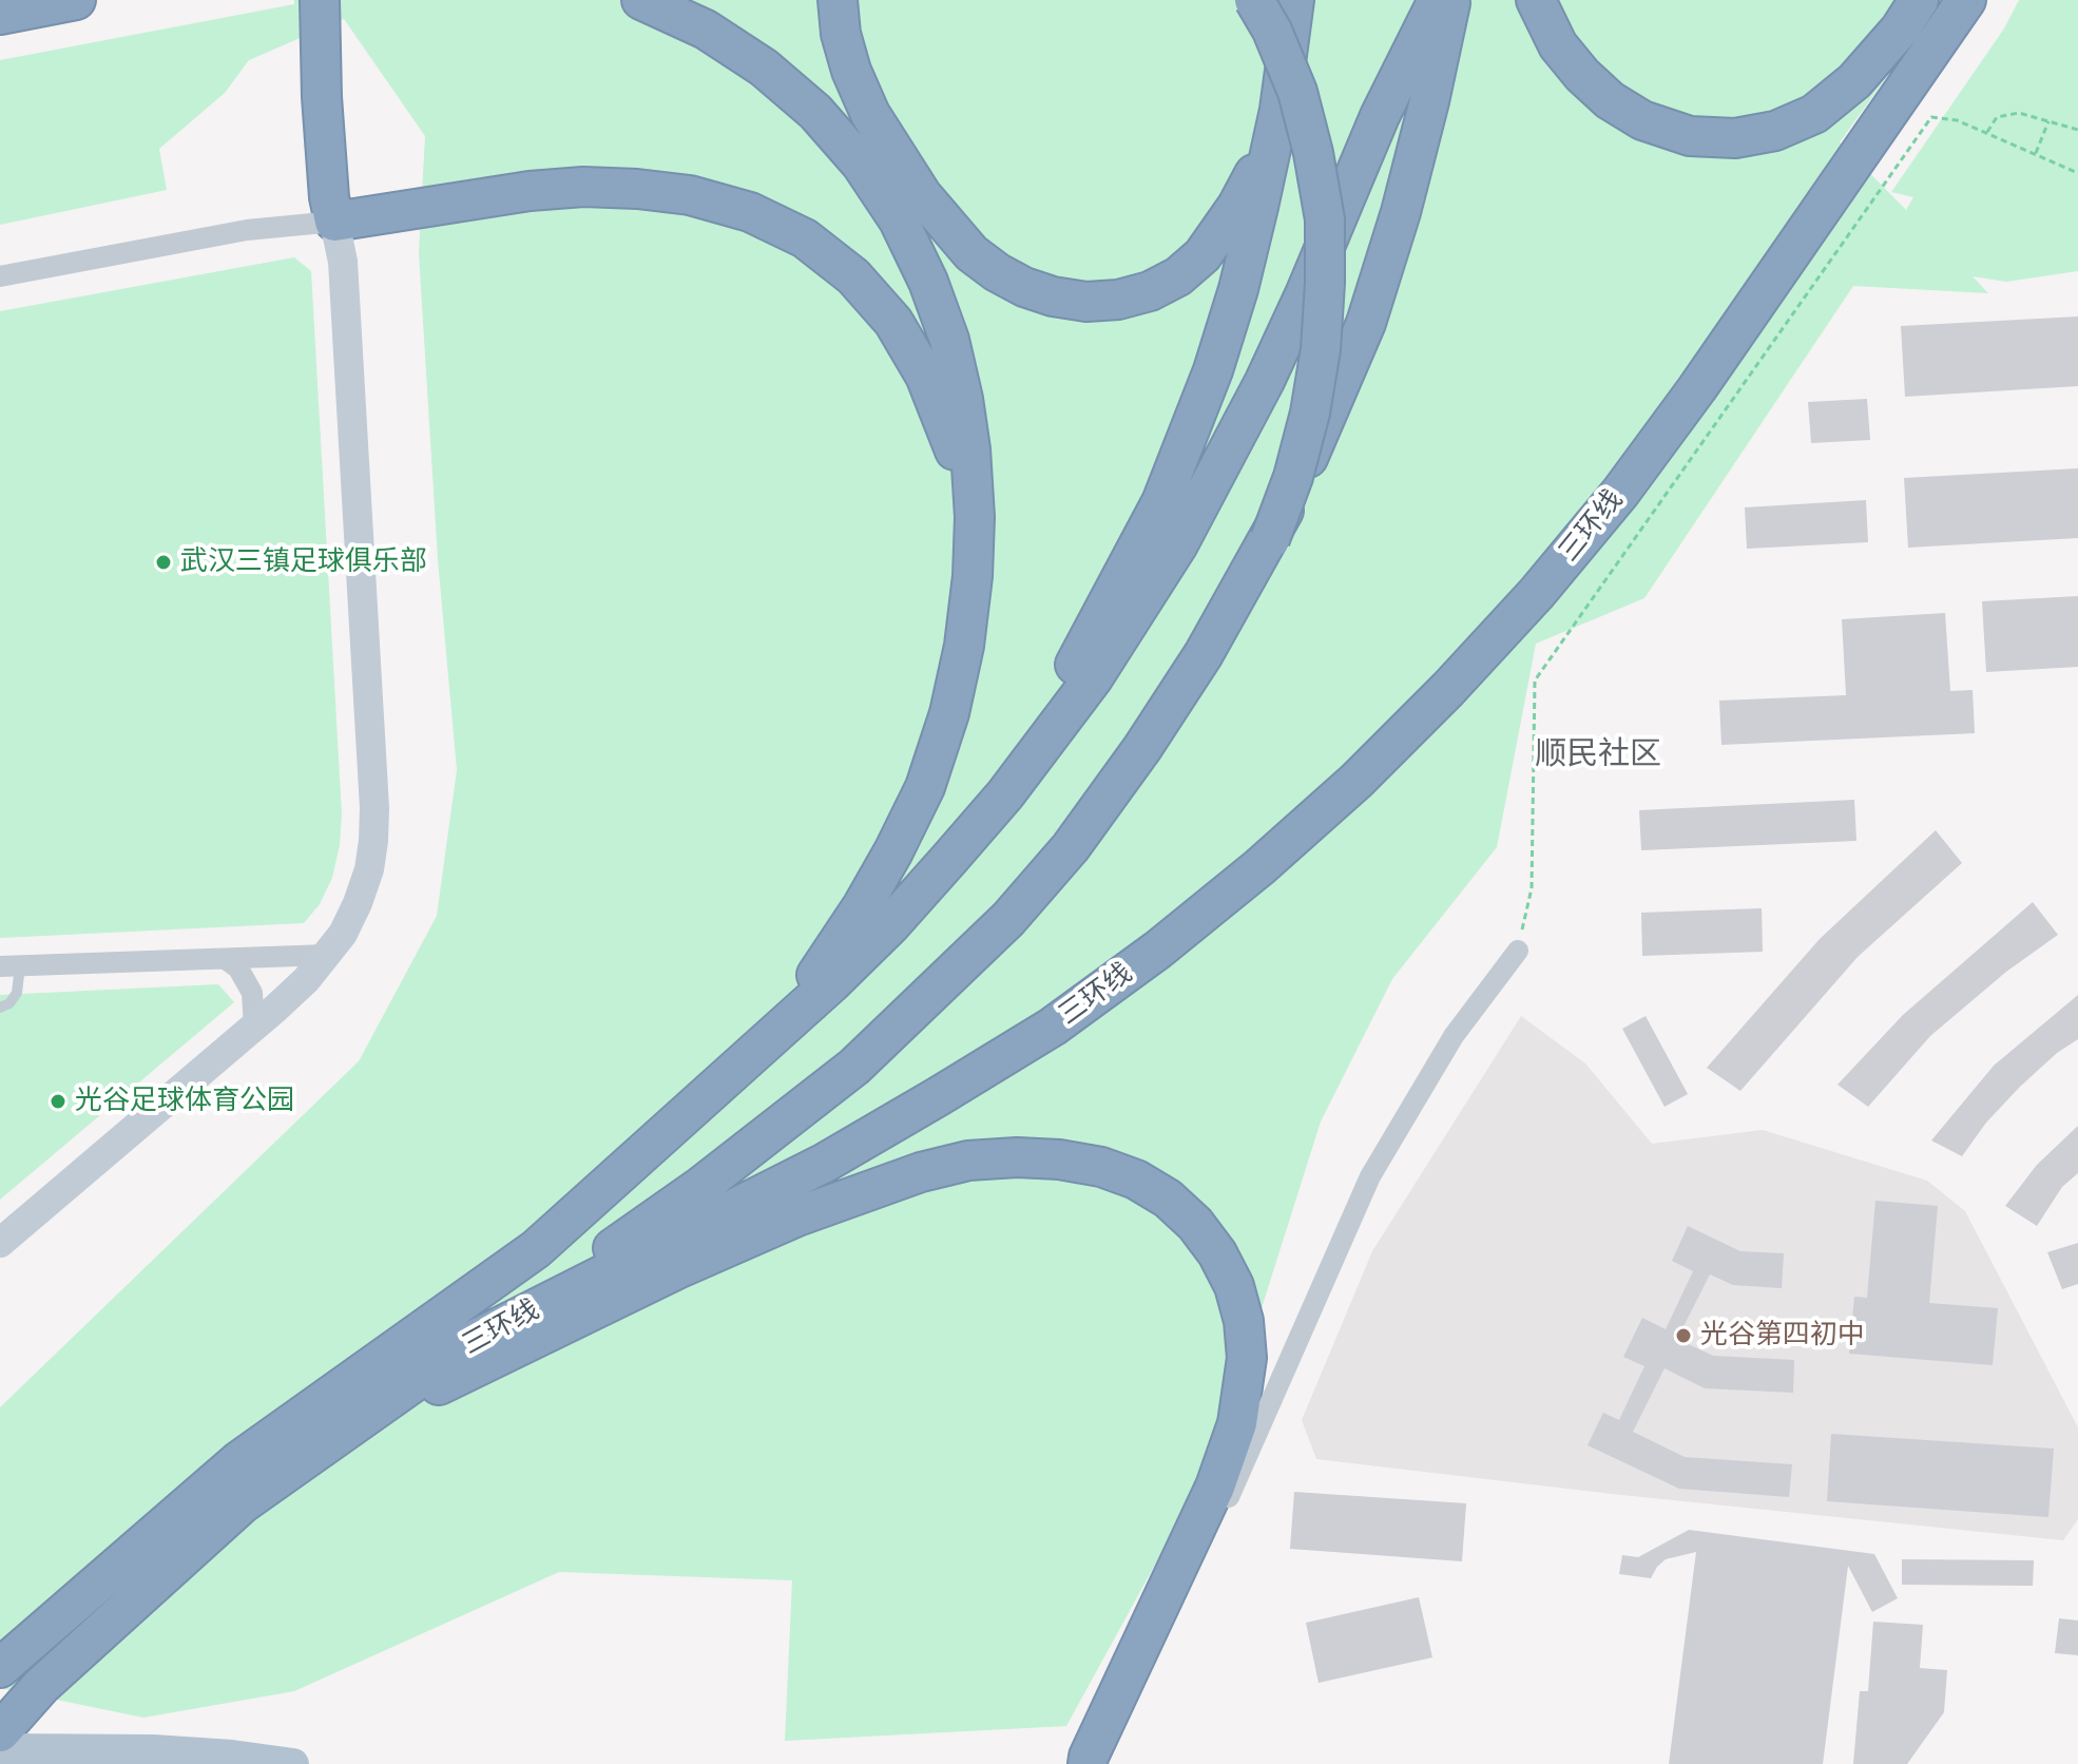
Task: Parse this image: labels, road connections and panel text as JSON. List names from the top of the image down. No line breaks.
{"streets":{"highway":["三环线"]},"districts":["顺民社区"],"places":["武汉三镇足球俱乐部","光谷足球体育公园","光谷第四初中"]}
